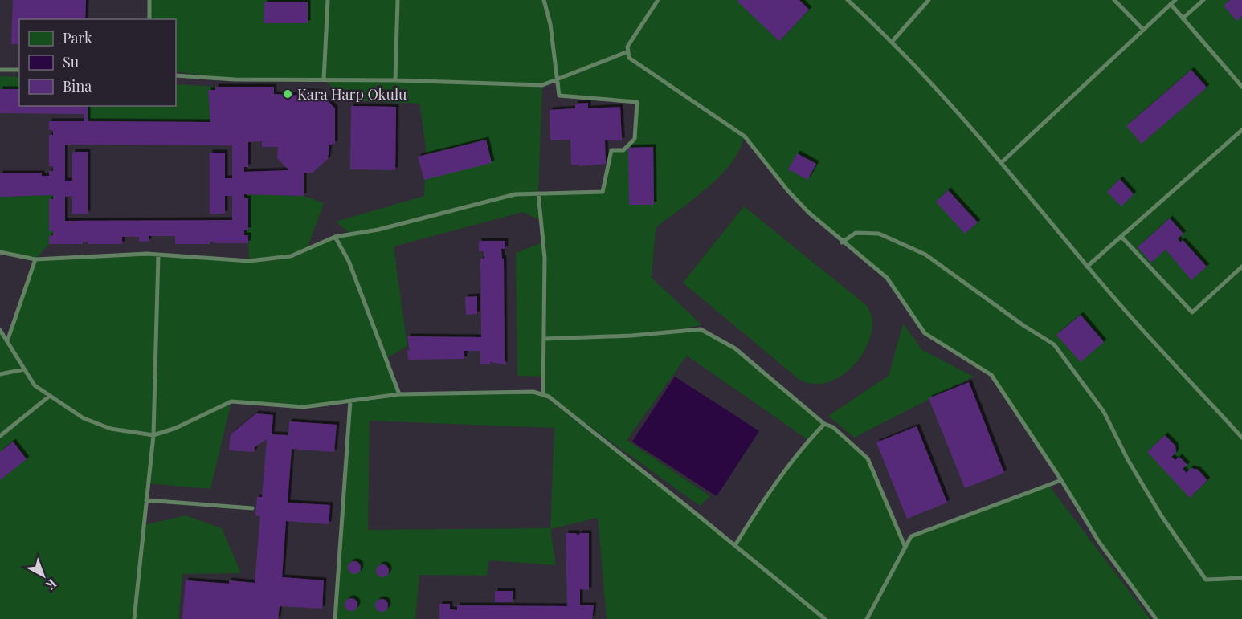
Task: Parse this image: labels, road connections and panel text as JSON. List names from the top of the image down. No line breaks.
{"places":["Kara Harp Okulu"],"legend":["Park","Su","Bina"],"north":"bottom right"}
